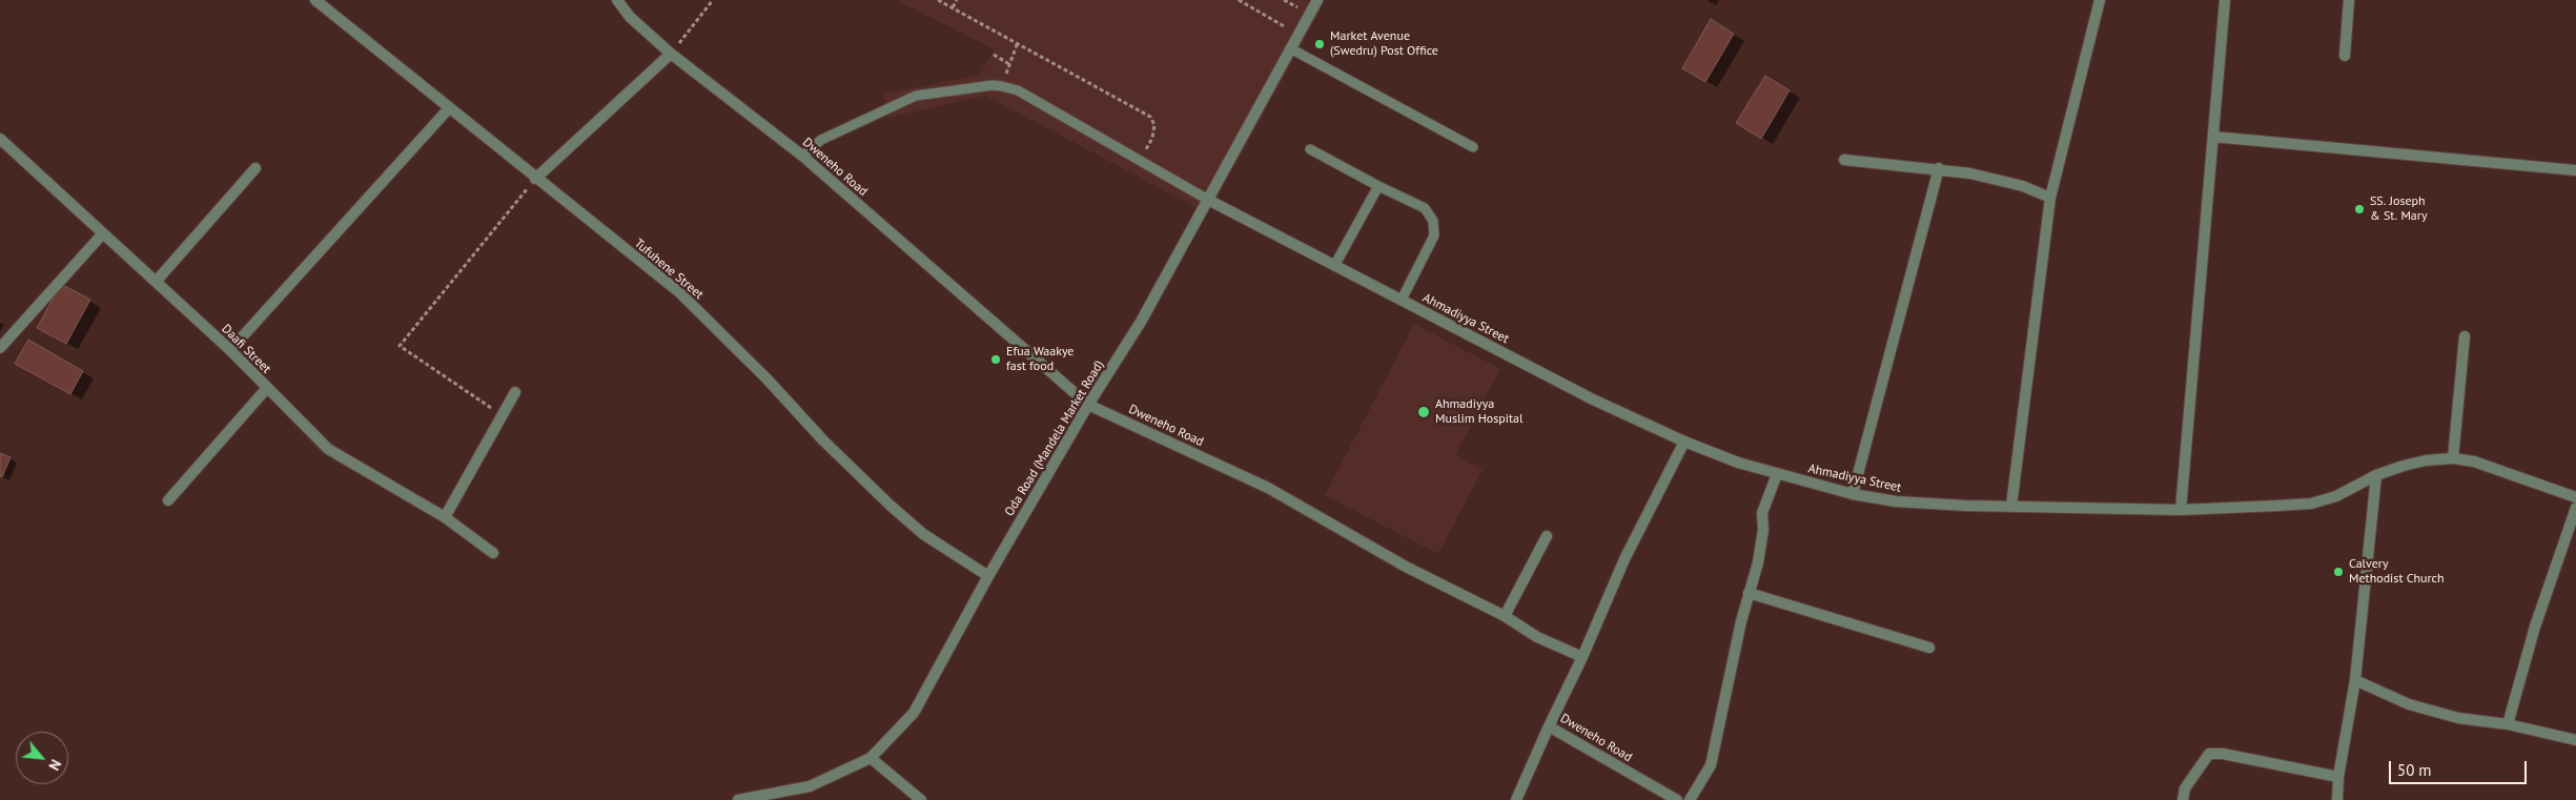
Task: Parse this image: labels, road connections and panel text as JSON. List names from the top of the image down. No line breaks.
{"streets":{"street":["Dweneho Road","Tufuhene Street","Ahmadiyya Street","Daafi Street","Oda Road (Mandela Market Road)"]},"crossings":[["Dweneho Road","Oda Road (Mandela Market Road)"],["Tufuhene Street","Oda Road (Mandela Market Road)"],["Ahmadiyya Street","Oda Road (Mandela Market Road)"]],"places":["Market Avenue (Swedru) Post Office","SS. Joseph & St. Mary","Efua Waakye fast food","Ahmadiyya Muslim Hospital","Calvery Methodist Church"],"scale_bar":"50 m","north":"bottom right"}
